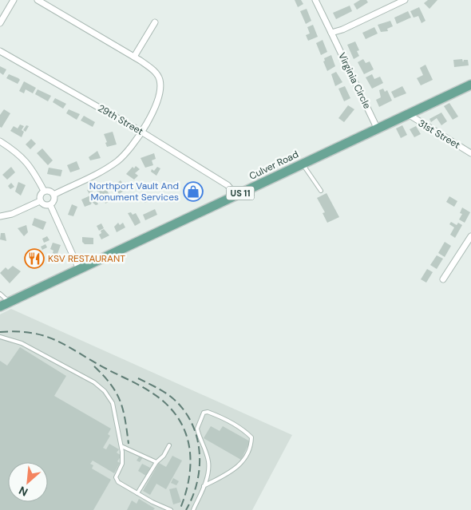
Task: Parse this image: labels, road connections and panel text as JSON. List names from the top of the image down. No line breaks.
{"streets":{"main road":["Culver Road","US 11"],"street":["Virginia Circle","29th Street","31st Street"]},"crossings":[["Virginia Circle","Culver Road"],["29th Street","Culver Road"],["31st Street","Culver Road"]],"places":{"shop":["Northport Vault And Monument Services"],"restaurant":["KSV RESTAURANT"]},"north":"bottom left"}
